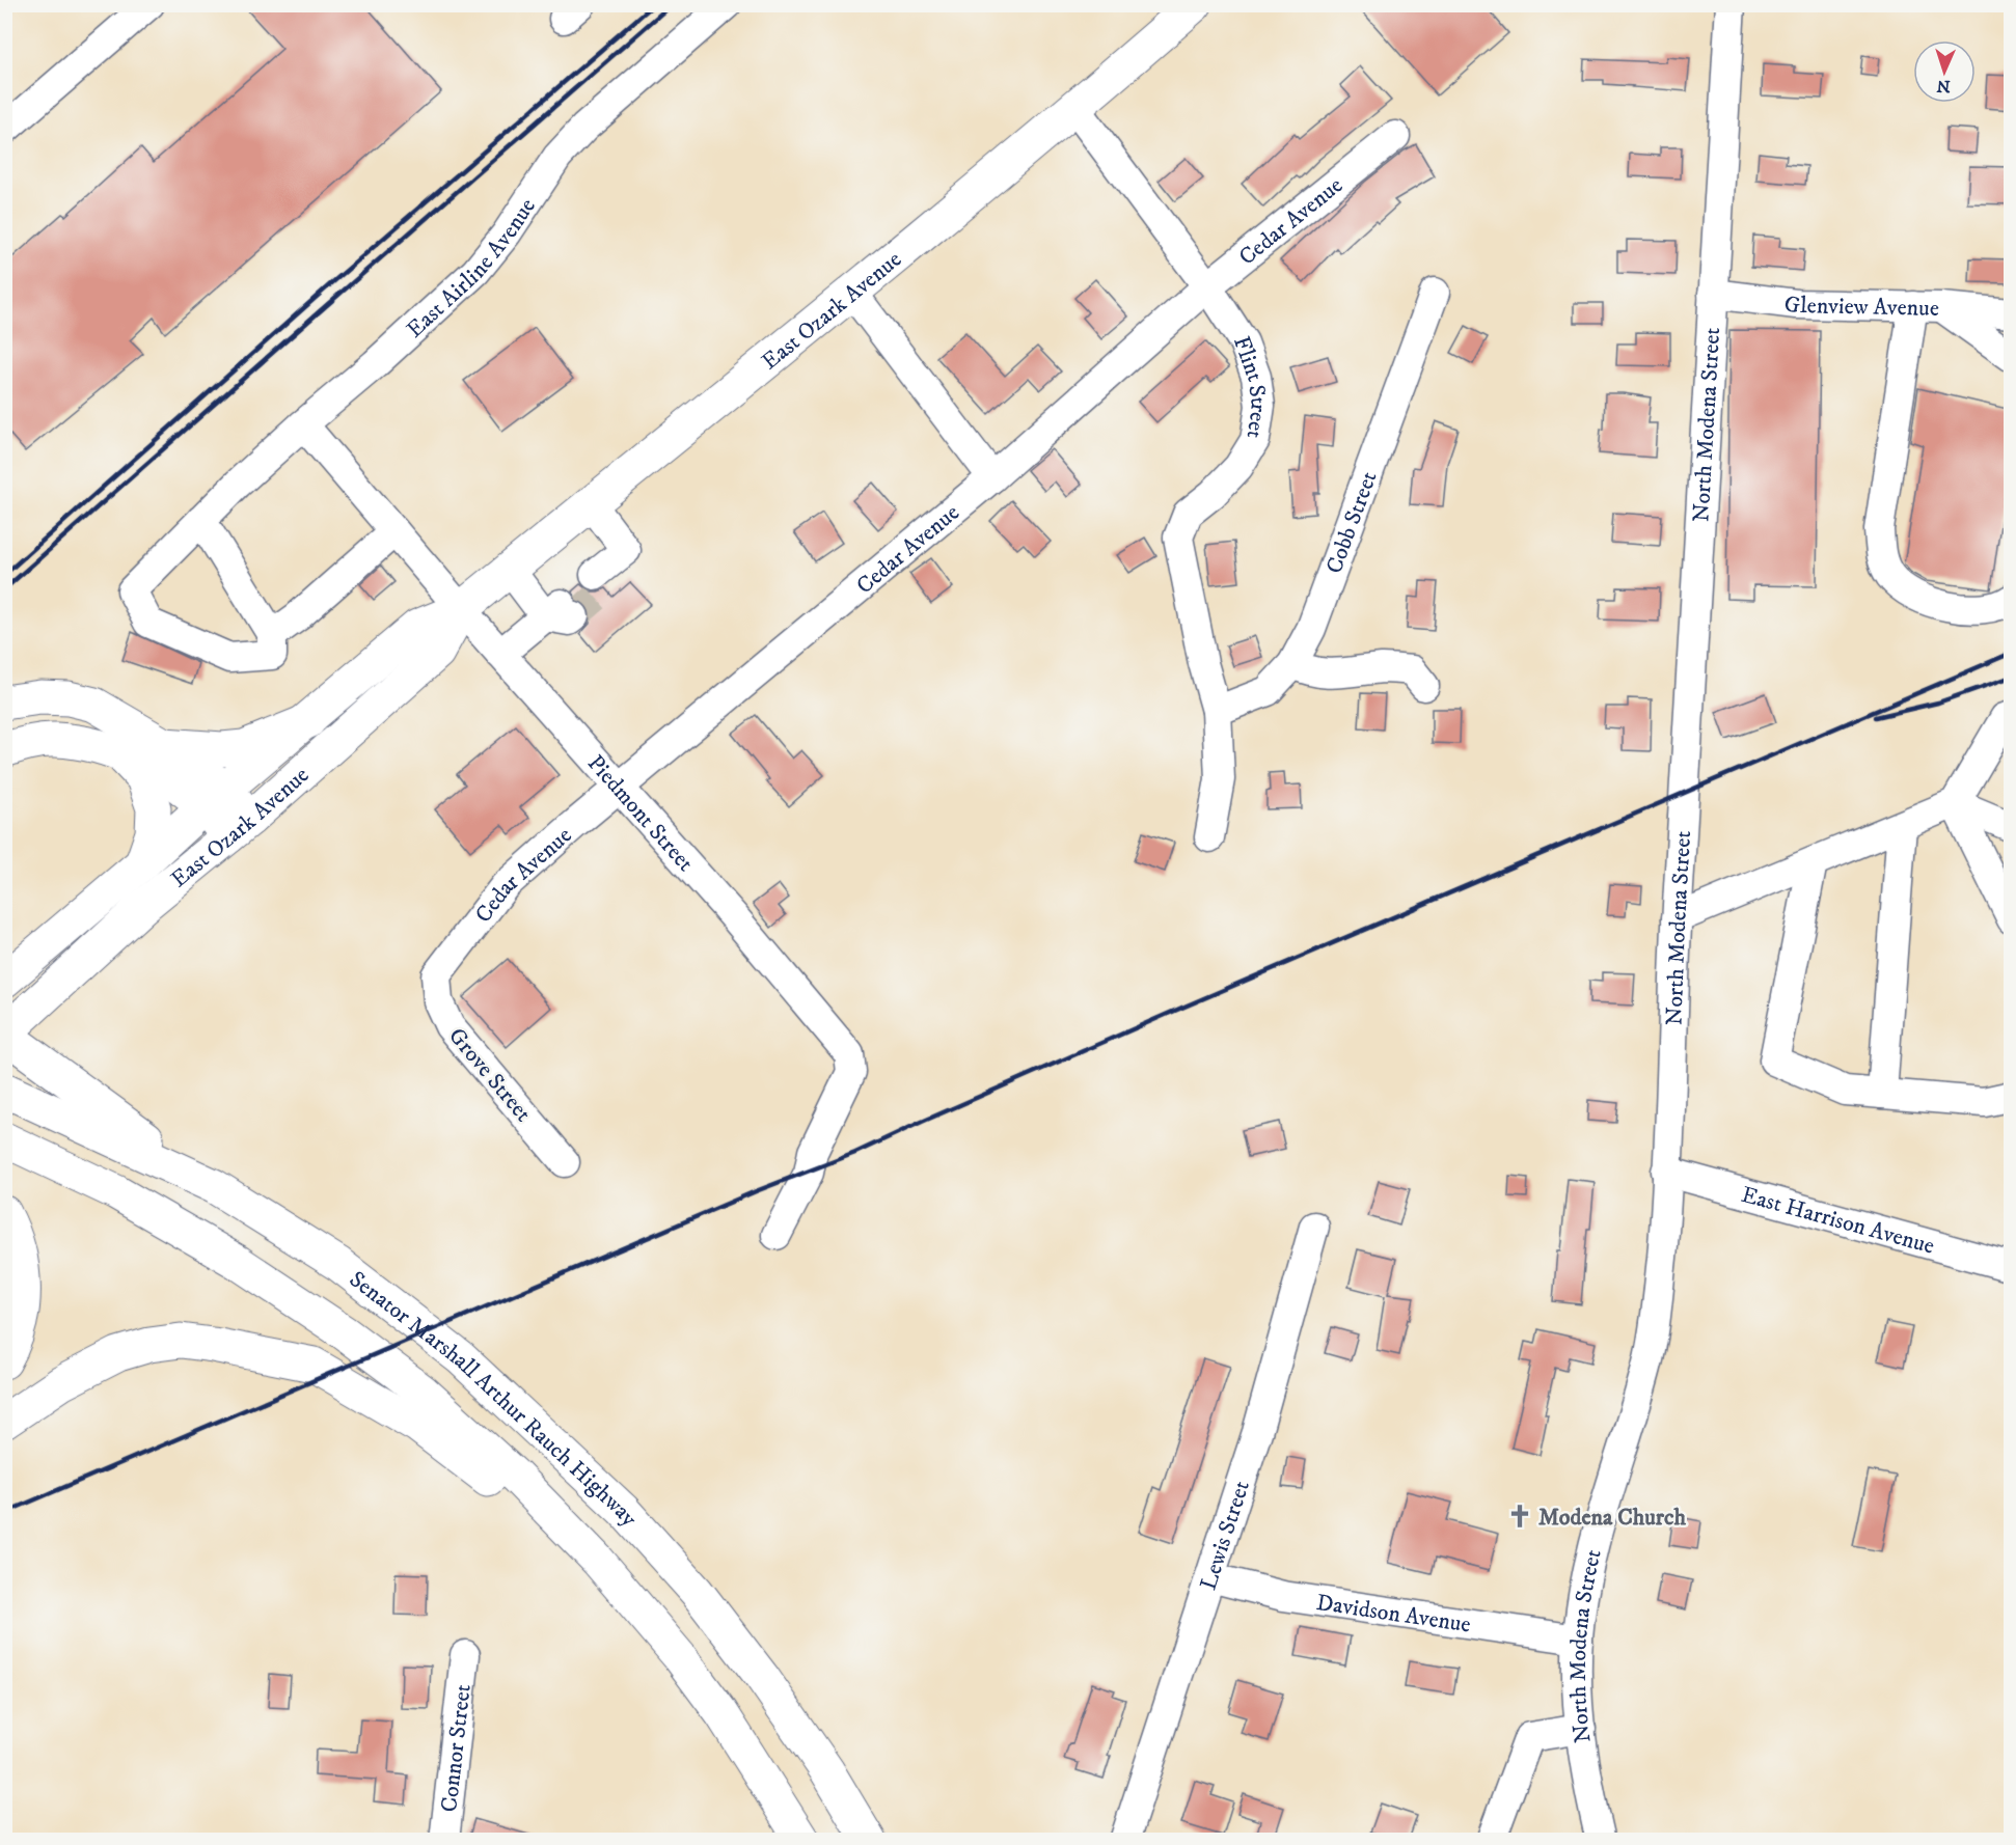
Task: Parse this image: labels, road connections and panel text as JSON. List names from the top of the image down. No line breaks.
{"streets":{"main road":["East Ozark Avenue","Senator Marshall Arthur Rauch Highway"],"street":["Cedar Avenue","East Airline Avenue","Glenview Avenue","Flint Street","North Modena Street","Cobb Street","Piedmont Street","Grove Street","East Harrison Avenue","Lewis Street","Davidson Avenue","Connor Street"]},"crossings":[["Cedar Avenue","Flint Street"],["Cedar Avenue","Piedmont Street"],["Cedar Avenue","Grove Street"],["East Airline Avenue","Piedmont Street"],["Glenview Avenue","North Modena Street"],["East Ozark Avenue","Flint Street"],["East Ozark Avenue","Piedmont Street"],["Flint Street","Cobb Street"],["North Modena Street","East Harrison Avenue"],["North Modena Street","Davidson Avenue"],["Lewis Street","Davidson Avenue"]],"places":{"church":["Modena Church"]},"north":"bottom"}
